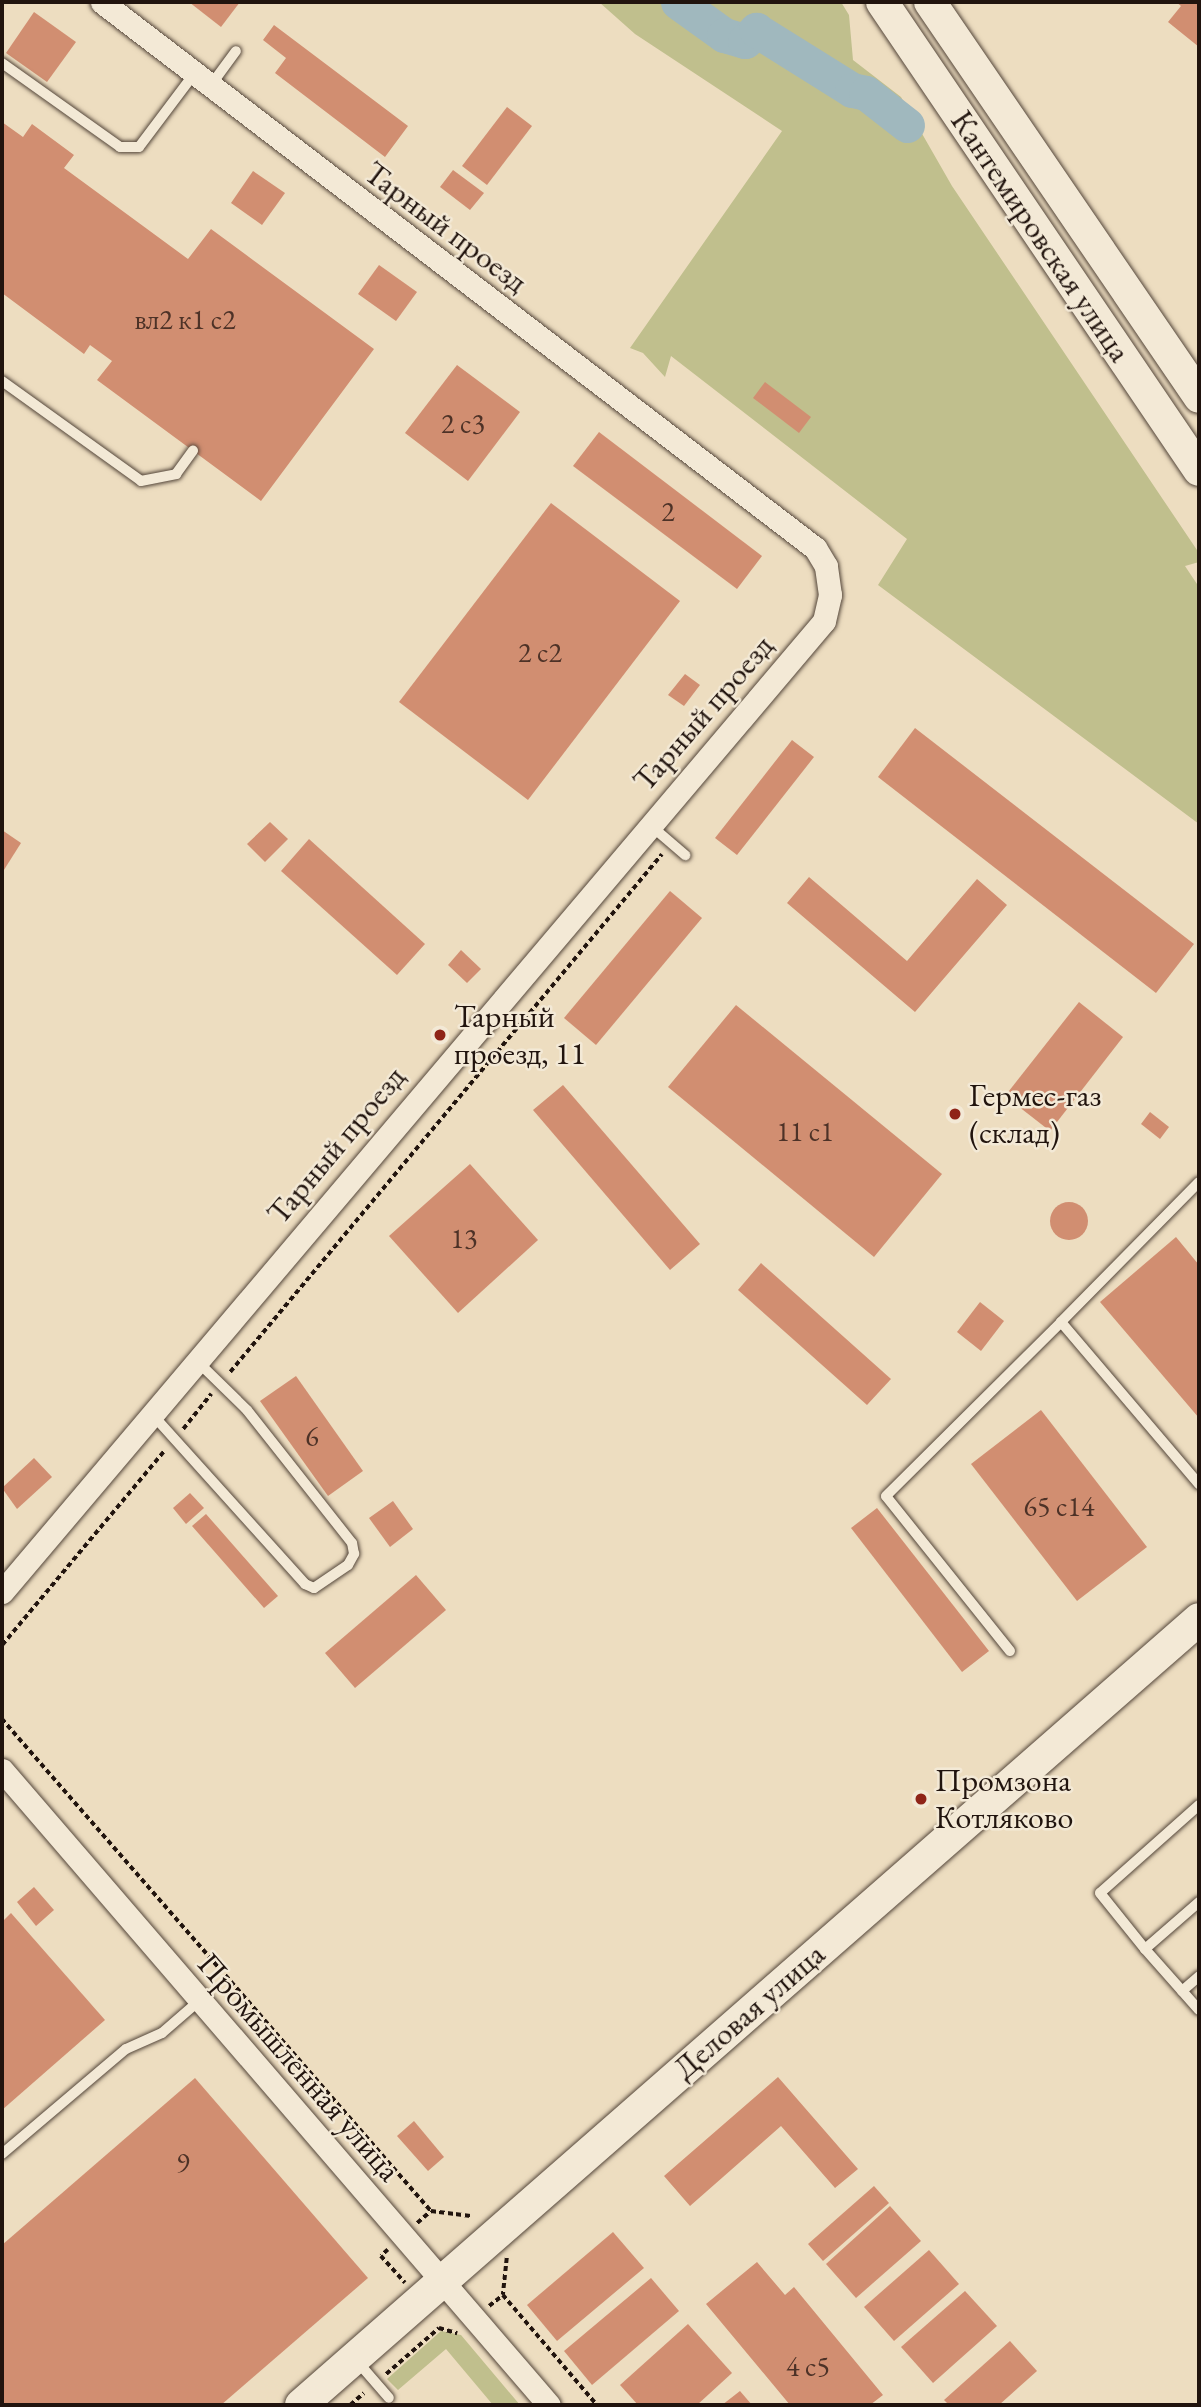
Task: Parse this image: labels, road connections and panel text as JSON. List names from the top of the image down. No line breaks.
{"streets":{"street":["Тарный проезд","Кантемировская улица","Деловая улица","Промышленная улица"]},"crossings":[["Деловая улица","Промышленная улица"]],"places":["Тарный проезд, 11","Гермес-газ (склад)","Промзона Котляково"],"house_numbers":["вл2 к1 с2","2 с3","2","2 с2","11 с1","13","6","65 с14","9","4 с5"]}
